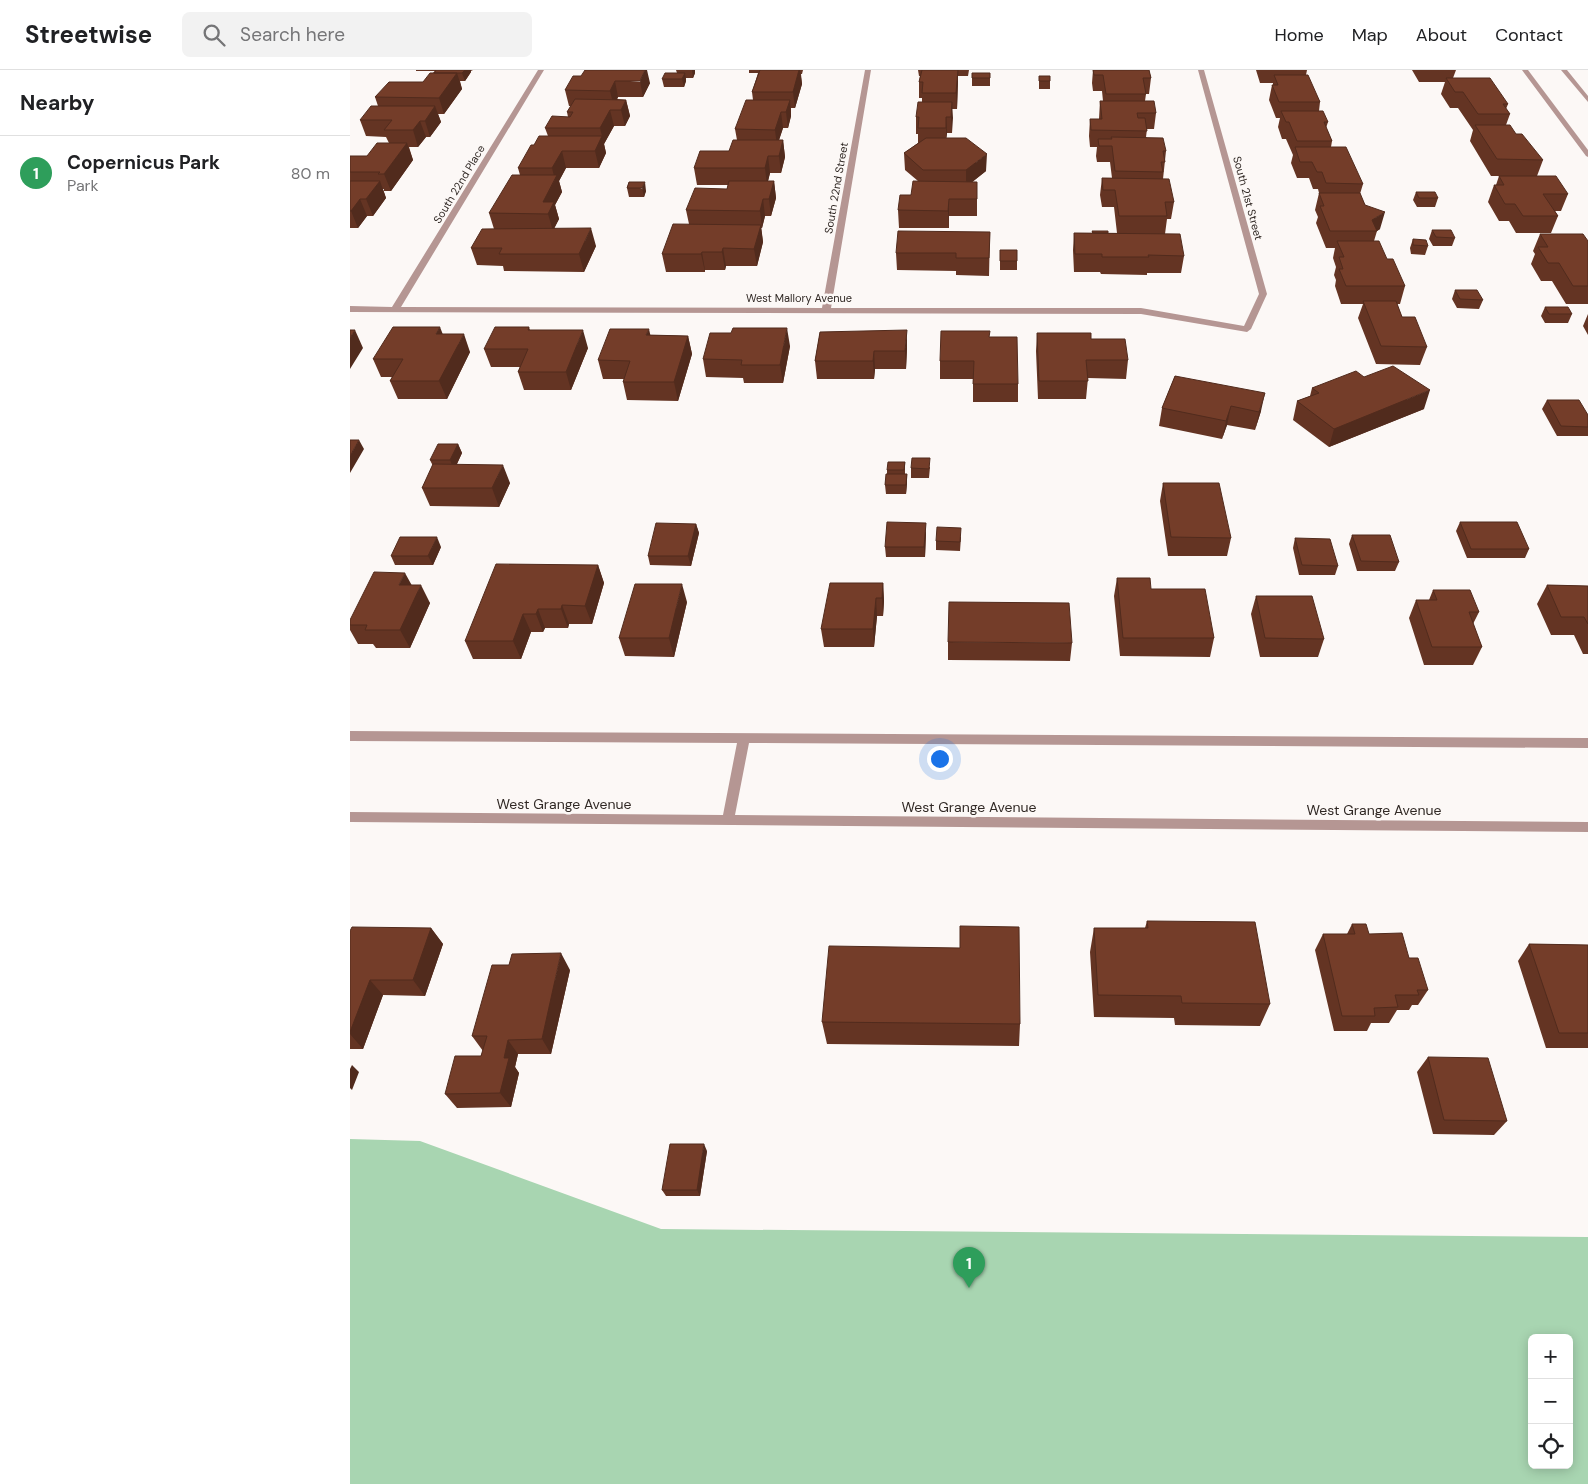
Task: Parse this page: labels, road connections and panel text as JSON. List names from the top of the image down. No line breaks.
{"streets":{"street":["South 22nd Place","South 22nd Street","South 21st Street","West Mallory Avenue","West Grange Avenue"]},"crossings":[["South 22nd Place","West Mallory Avenue"],["South 22nd Street","West Mallory Avenue"],["South 21st Street","West Mallory Avenue"]],"page":{"header":"Streetwise","search":"Search here","nav":["Home","Map","About","Contact"],"heading":"Nearby","list":[{"mark":"1","name":"Copernicus Park","note":"Park","value":"80 m"}],"pins":"1","map_buttons":["+","−"]}}
